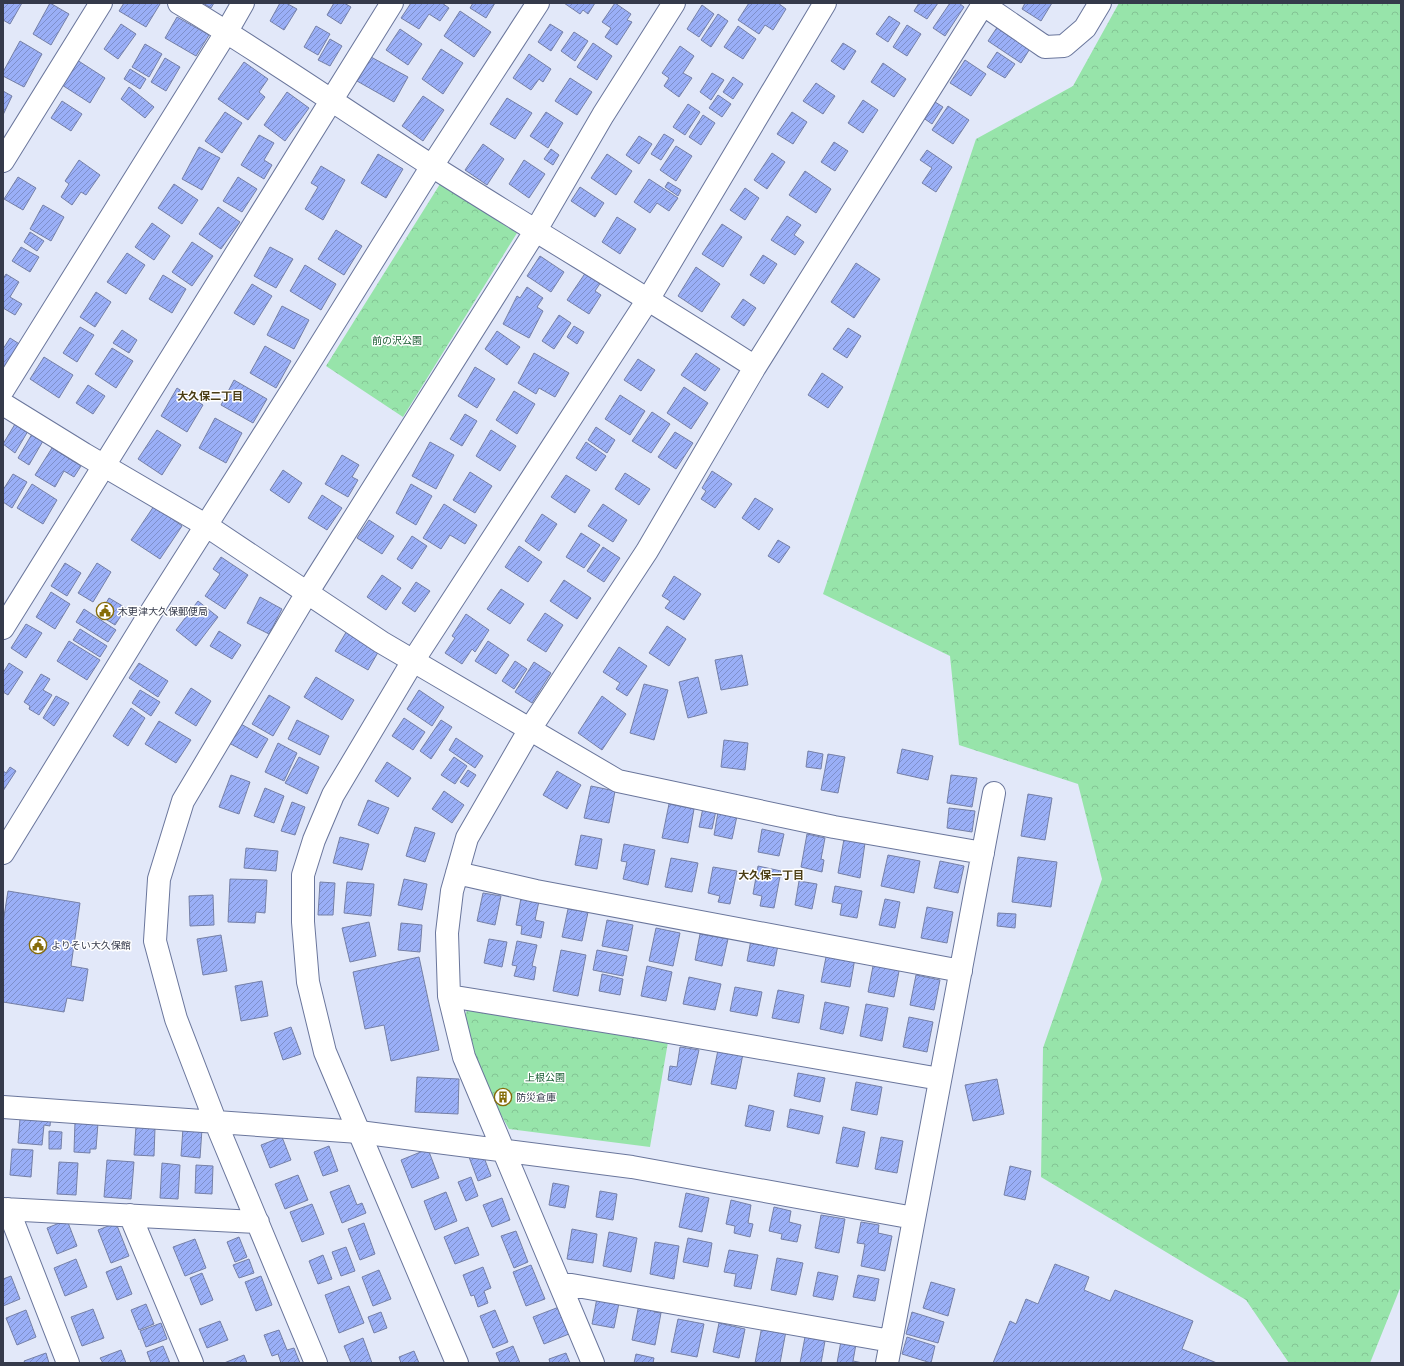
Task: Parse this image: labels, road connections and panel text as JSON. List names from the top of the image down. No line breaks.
{"districts":["大久保二丁目","大久保一丁目"],"parks":["前の沢公園","上根公園"],"places":{"public building":["木更津大久保郵便局","よりそい大久保館"],"building":["防災倉庫"]}}
